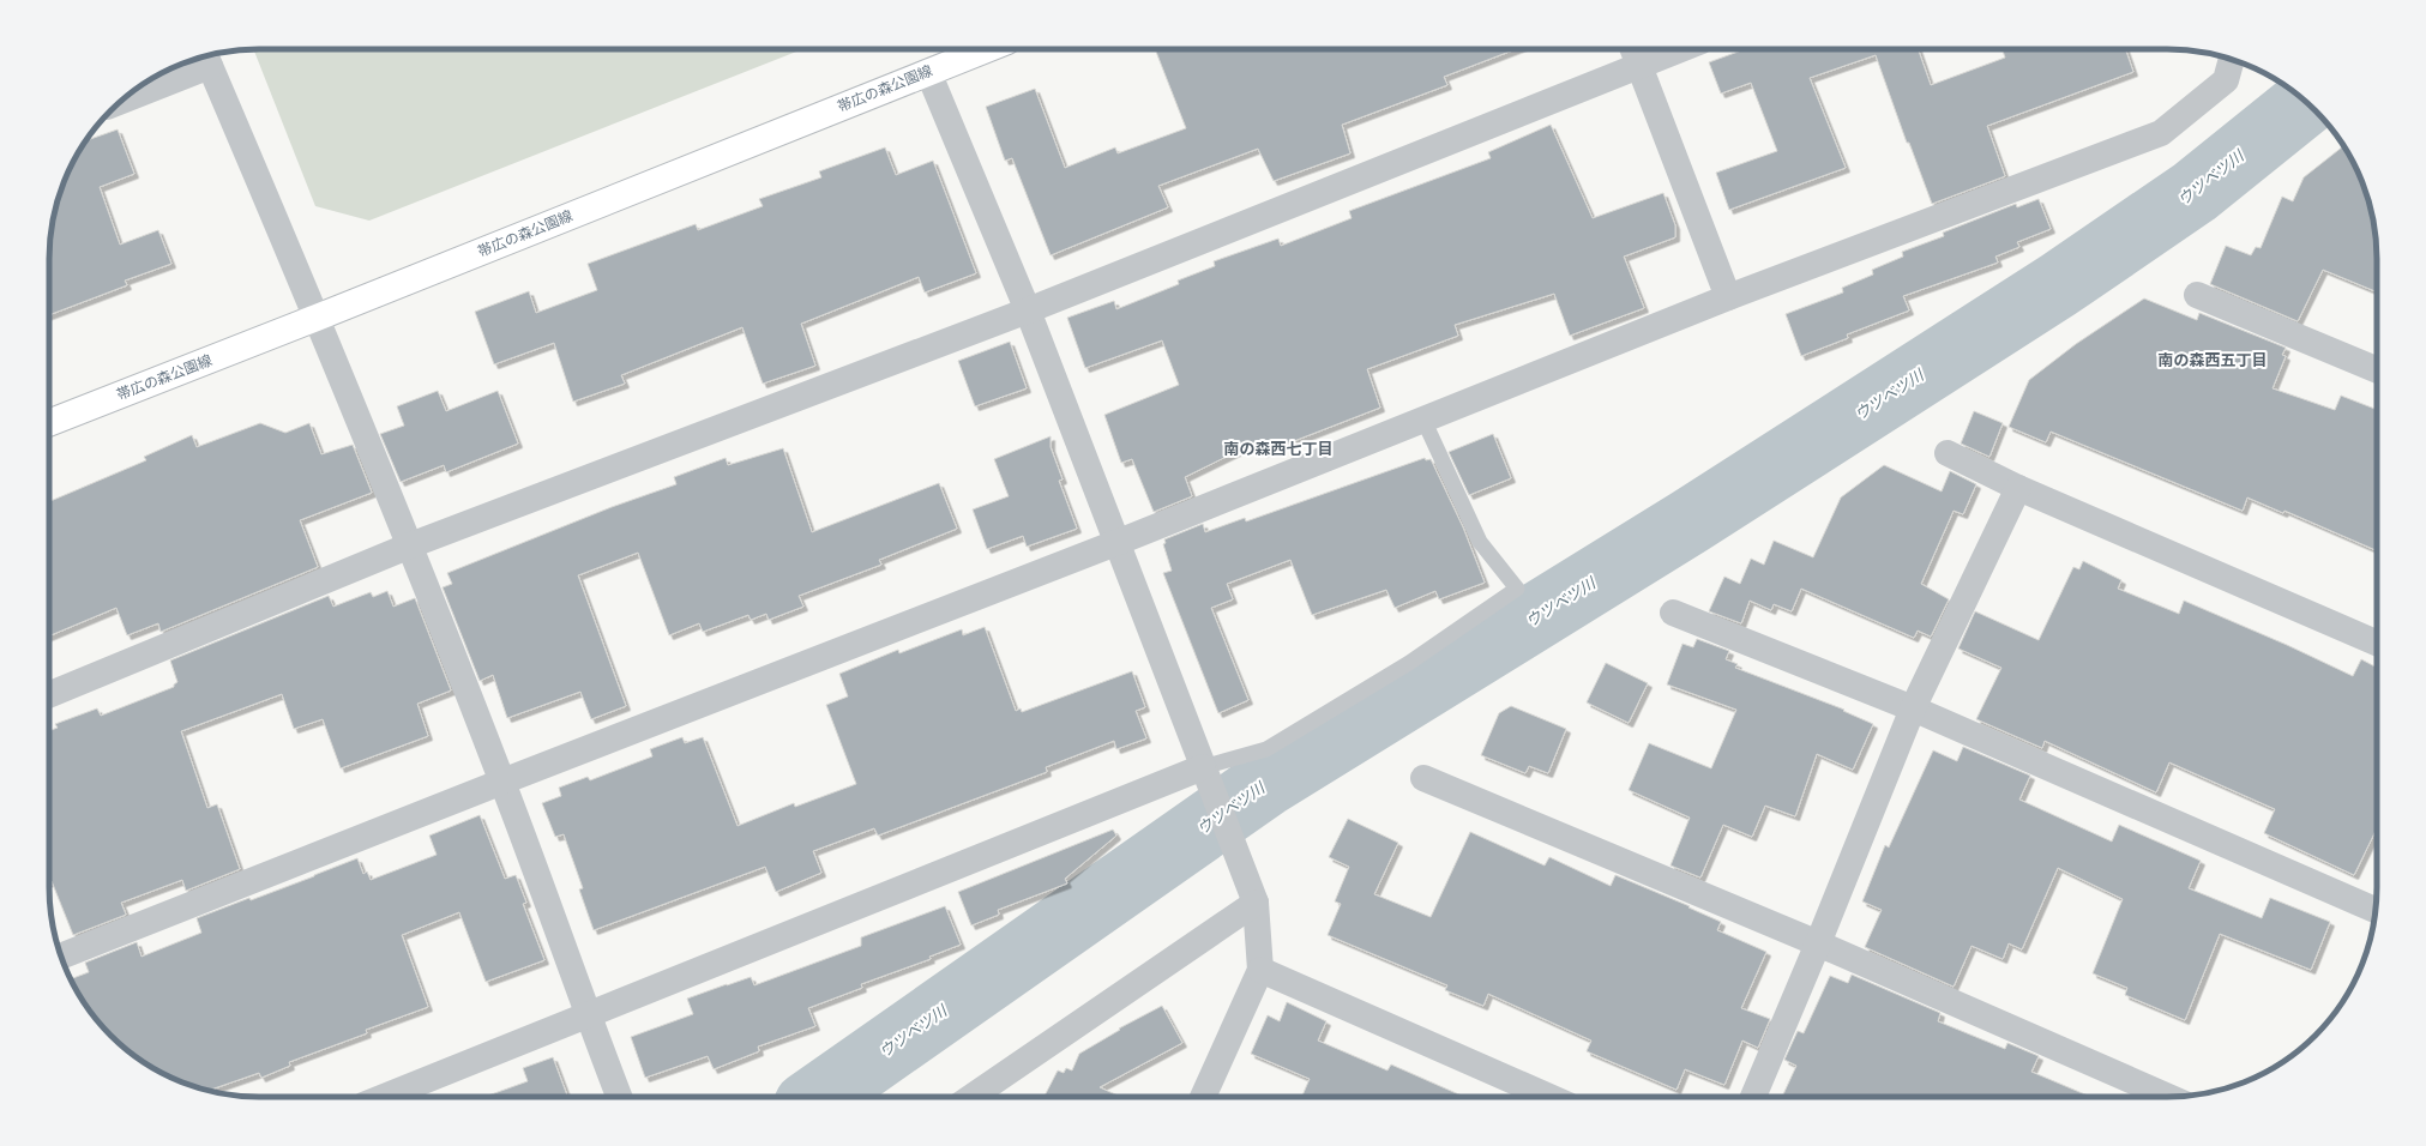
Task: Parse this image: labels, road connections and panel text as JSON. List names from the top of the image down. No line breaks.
{"streets":{"main road":["帯広の森公園線"]},"districts":["南の森西五丁目","南の森西七丁目"],"water":["ウツベツ川"]}
